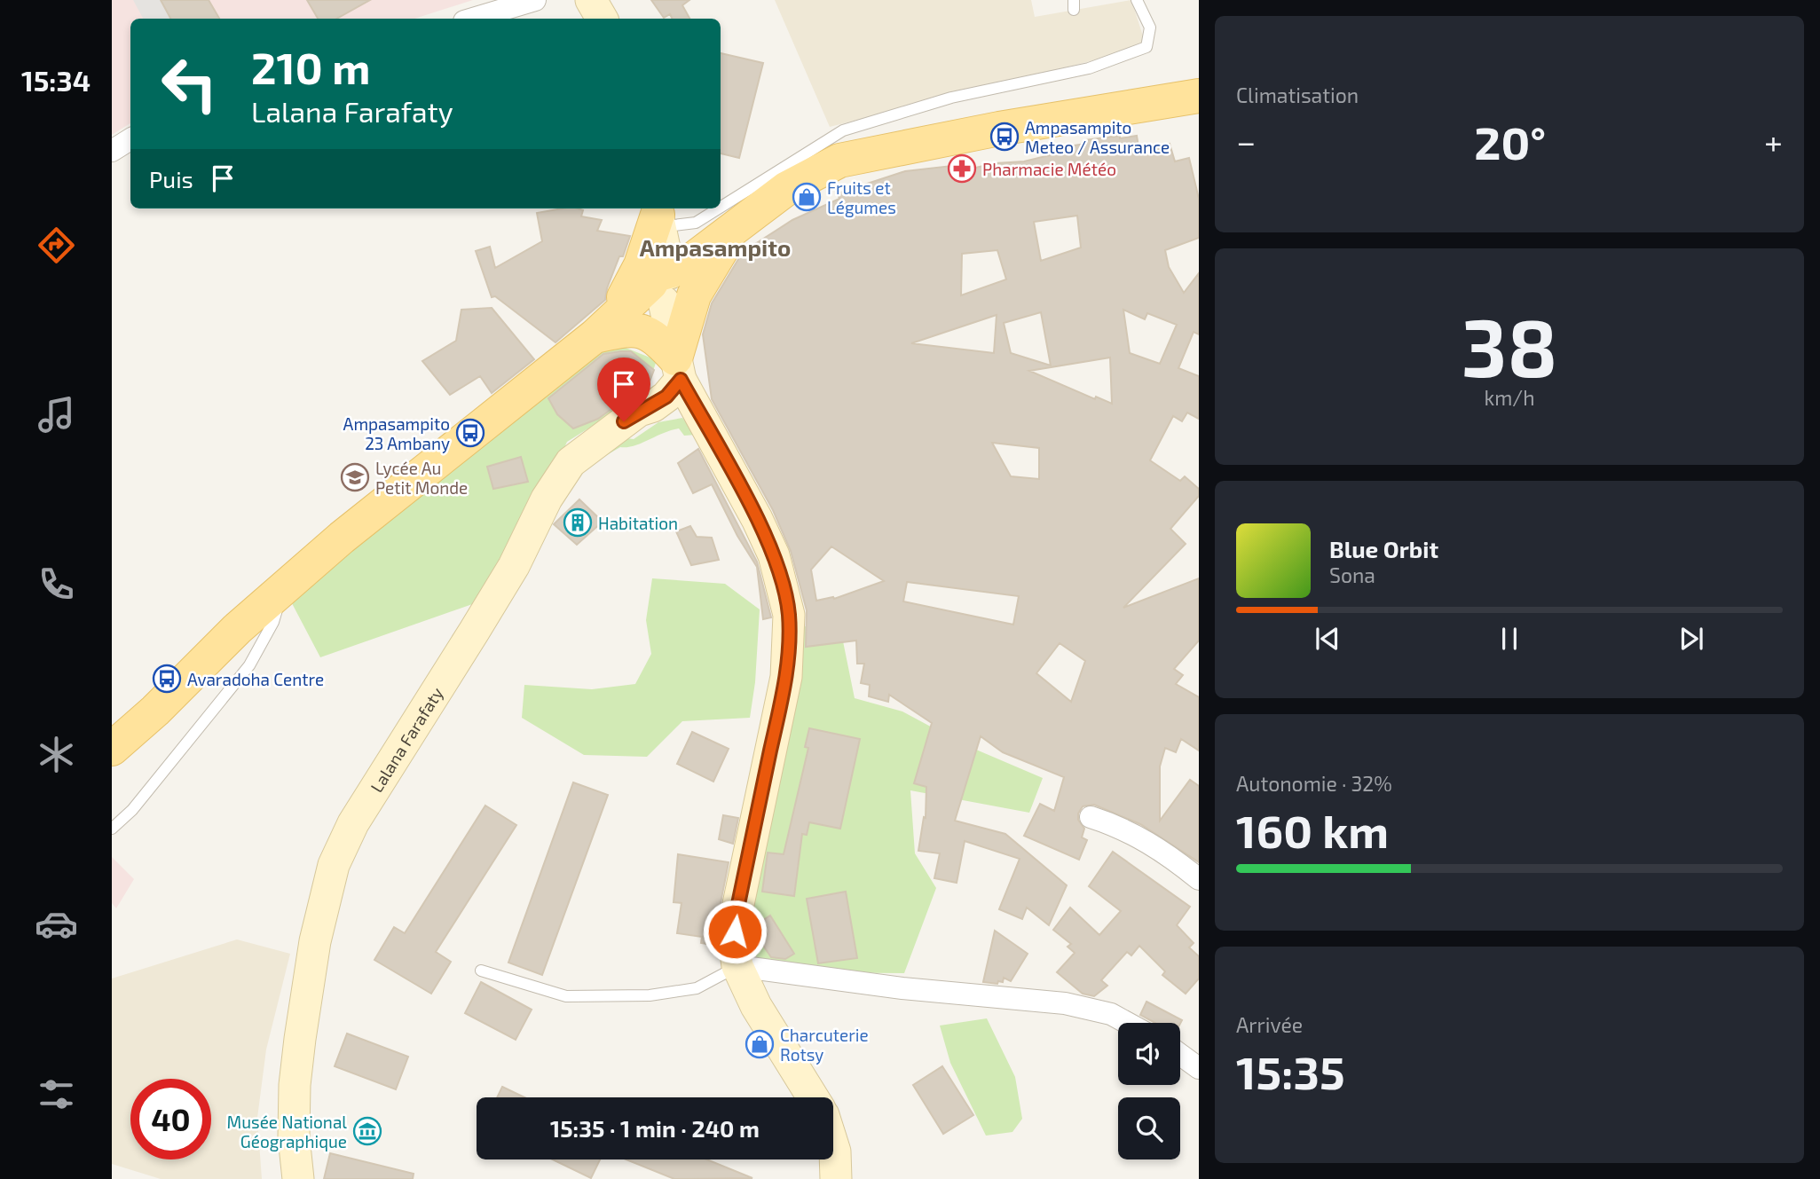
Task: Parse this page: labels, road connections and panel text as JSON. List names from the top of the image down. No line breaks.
{"streets":{"main road":["Lalana Farafaty"]},"districts":["Ampasampito"],"places":{"bus stop":["Ampasampito Meteo / Assurance","Ampasampito 23 Ambany","Avaradoha Centre"],"pharmacy":["Pharmacie Météo"],"shop":["Fruits et Légumes","Charcuterie Rotsy"],"school or university":["Lycée Au Petit Monde"],"building":["Habitation"],"museum":["Musée National Géographique"]},"page":{"tabs":"15:34","tile":["Climatisation",["38","km/h"],["Autonomie · 32%","160 km"],["Arrivée","15:35"]],"turn":["210 m","Lalana Farafaty"],"heat":["−","20°","+"],"then":"Puis","song":["Blue Orbit","Sona"],"limit":"40","trip":"15:35 · 1 min · 240 m"}}
